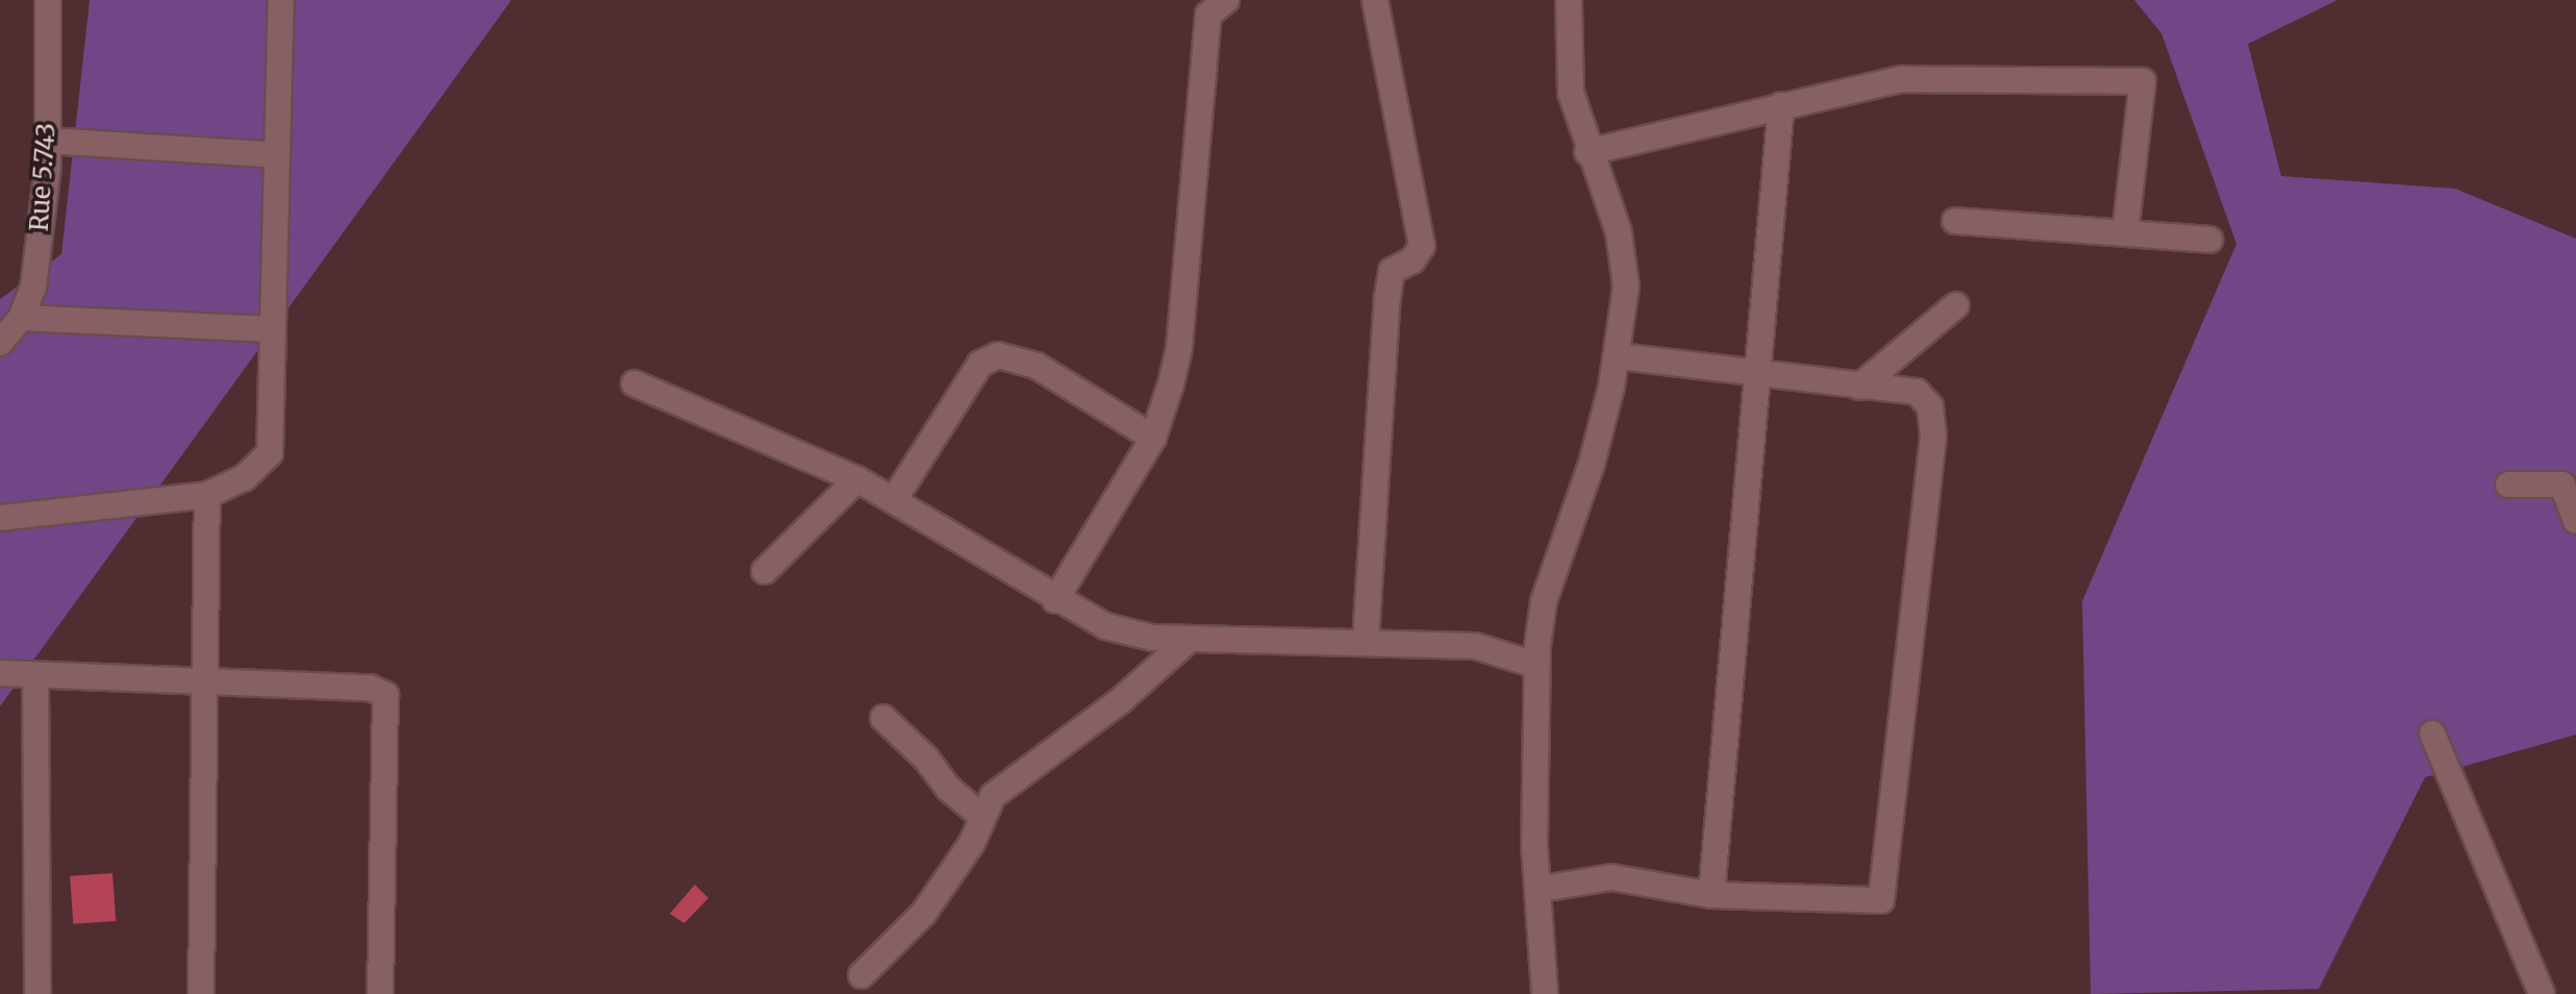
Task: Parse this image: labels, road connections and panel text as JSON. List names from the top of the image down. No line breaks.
{"streets":{"street":["Rue 5.743"]}}
